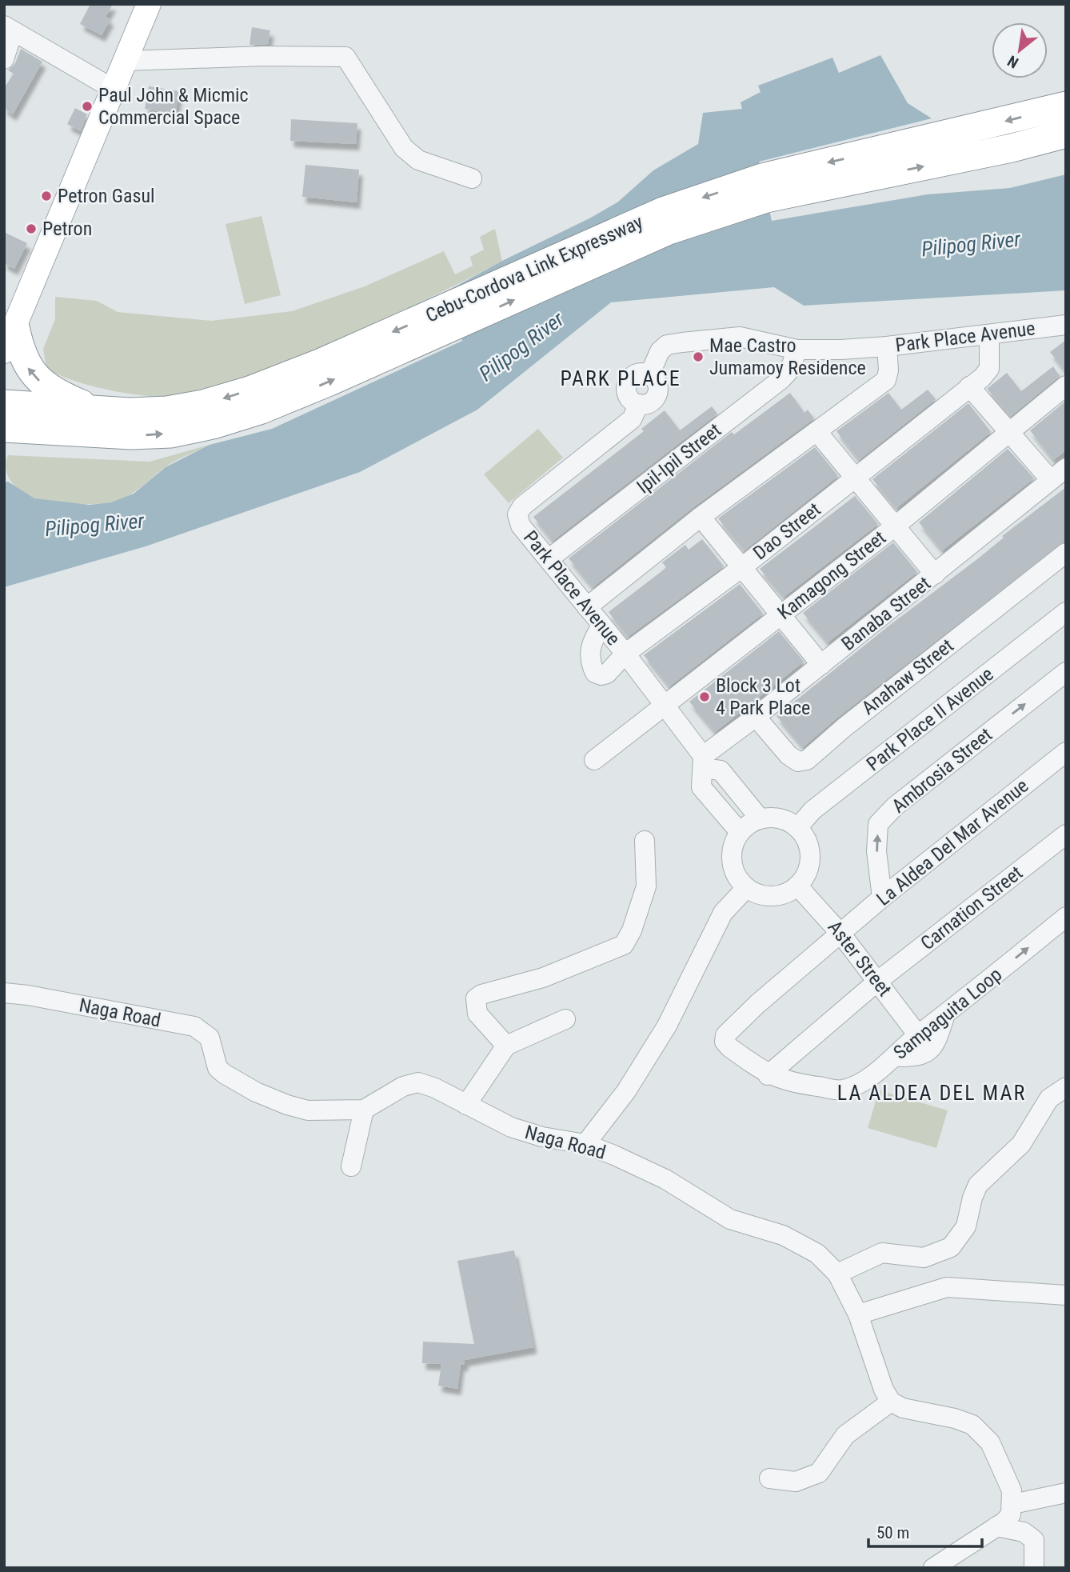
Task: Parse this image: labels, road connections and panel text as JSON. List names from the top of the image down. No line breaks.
{"streets":{"highway":["Cebu-Cordova Link Expressway"],"street":["Park Place Avenue","Ipil-Ipil Street","Dao Street","Kamagong Street","Banaba Street","Anahaw Street","Park Place II Avenue","Ambrosia Street","La Aldea Del Mar Avenue","Carnation Street","Aster Street","Naga Road","Sampaguita Loop"]},"crossings":[["Park Place Avenue","Ipil-Ipil Street"],["Park Place Avenue","Dao Street"],["Park Place Avenue","Kamagong Street"],["Park Place Avenue","Banaba Street"],["Park Place Avenue","Park Place II Avenue"],["Park Place Avenue","Aster Street"],["Banaba Street","Anahaw Street"],["Park Place II Avenue","Aster Street"],["Ambrosia Street","La Aldea Del Mar Avenue"],["La Aldea Del Mar Avenue","Aster Street"],["La Aldea Del Mar Avenue","Sampaguita Loop"],["Carnation Street","Aster Street"],["Carnation Street","Sampaguita Loop"],["Aster Street","Sampaguita Loop"]],"one_way":["Ambrosia Street"],"districts":["PARK PLACE","LA ALDEA DEL MAR"],"water":["Pilipog River"],"places":["Paul John & Micmic Commercial Space","Petron Gasul","Petron","Mae Castro Jumamoy Residence","Block 3 Lot 4 Park Place"],"scale_bar":"50 m","north":"bottom left"}
